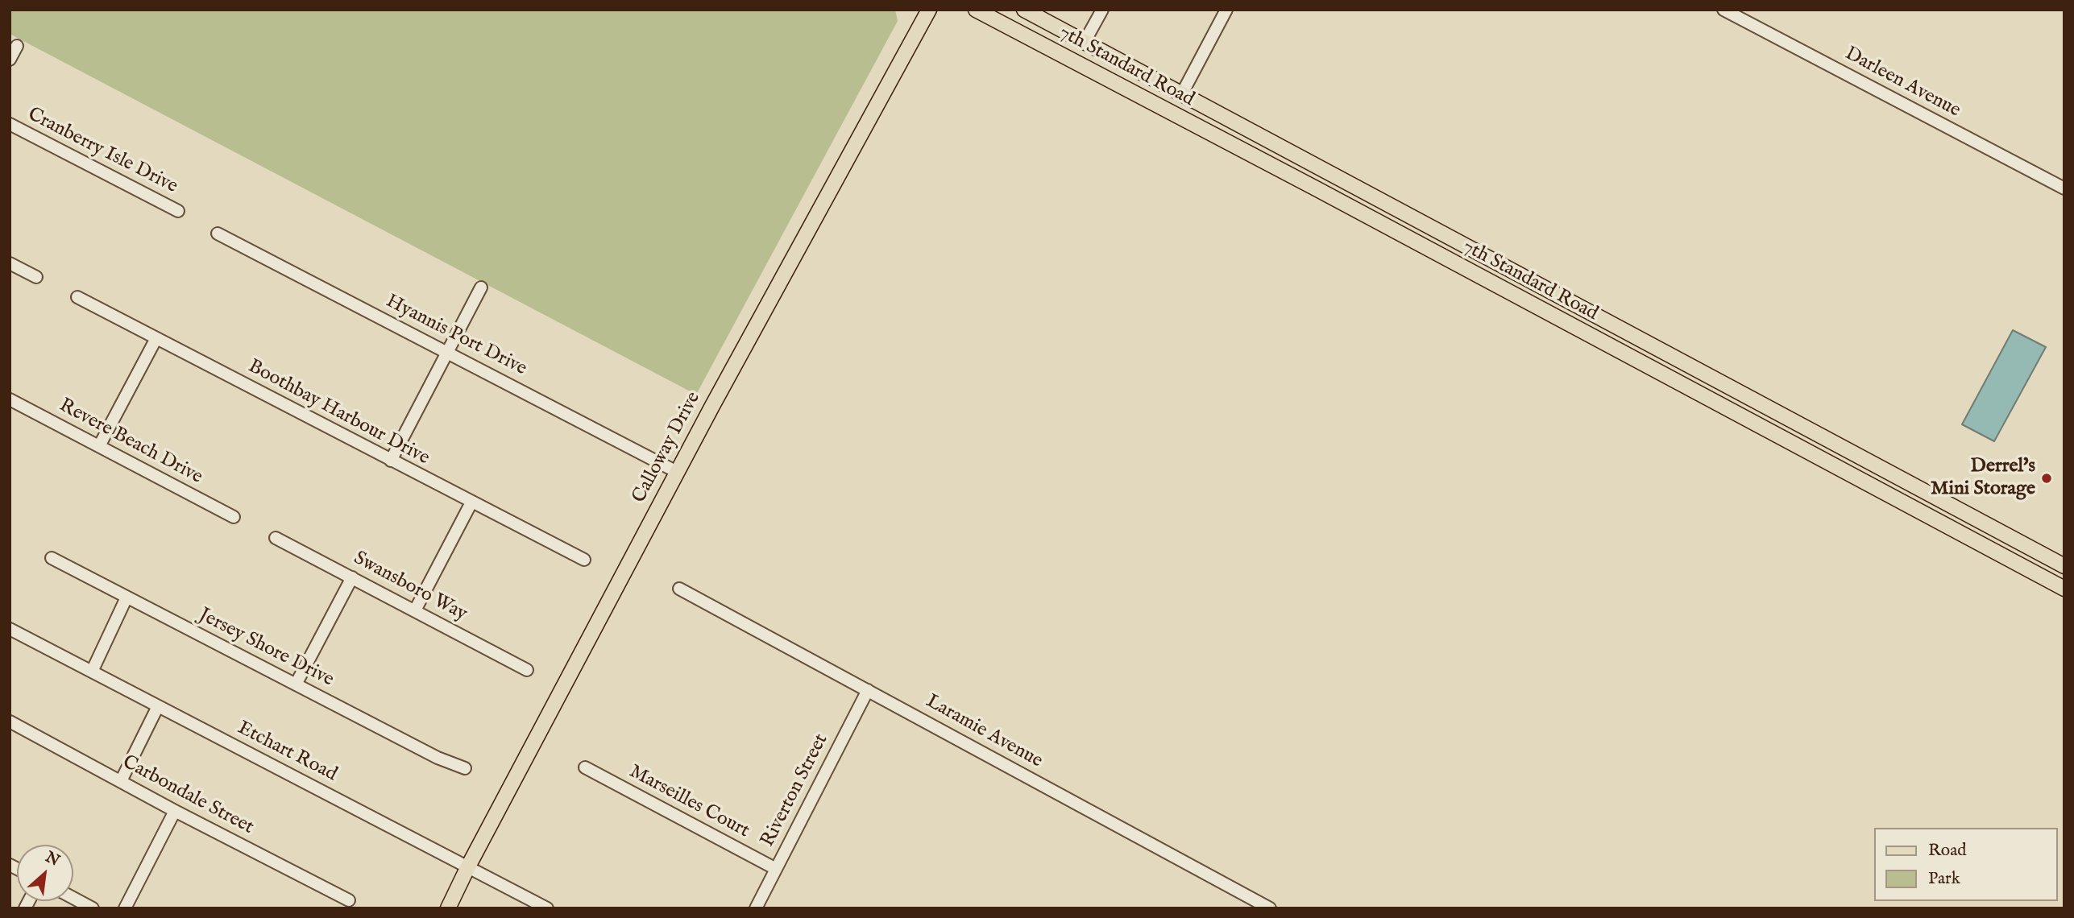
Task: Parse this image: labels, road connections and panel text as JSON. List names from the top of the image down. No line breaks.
{"streets":{"main road":["7th Standard Road","Calloway Drive"],"street":["Darleen Avenue","Cranberry Isle Drive","Hyannis Port Drive","Boothbay Harbour Drive","Revere Beach Drive","Swansboro Way","Jersey Shore Drive","Laramie Avenue","Etchart Road","Riverton Street","Carbondale Street","Marseilles Court"]},"crossings":[["Hyannis Port Drive","Calloway Drive"],["Calloway Drive","Etchart Road"],["Laramie Avenue","Riverton Street"],["Riverton Street","Marseilles Court"]],"places":["Derrel's Mini Storage"],"legend":["Road","Park"],"north":"top right"}
